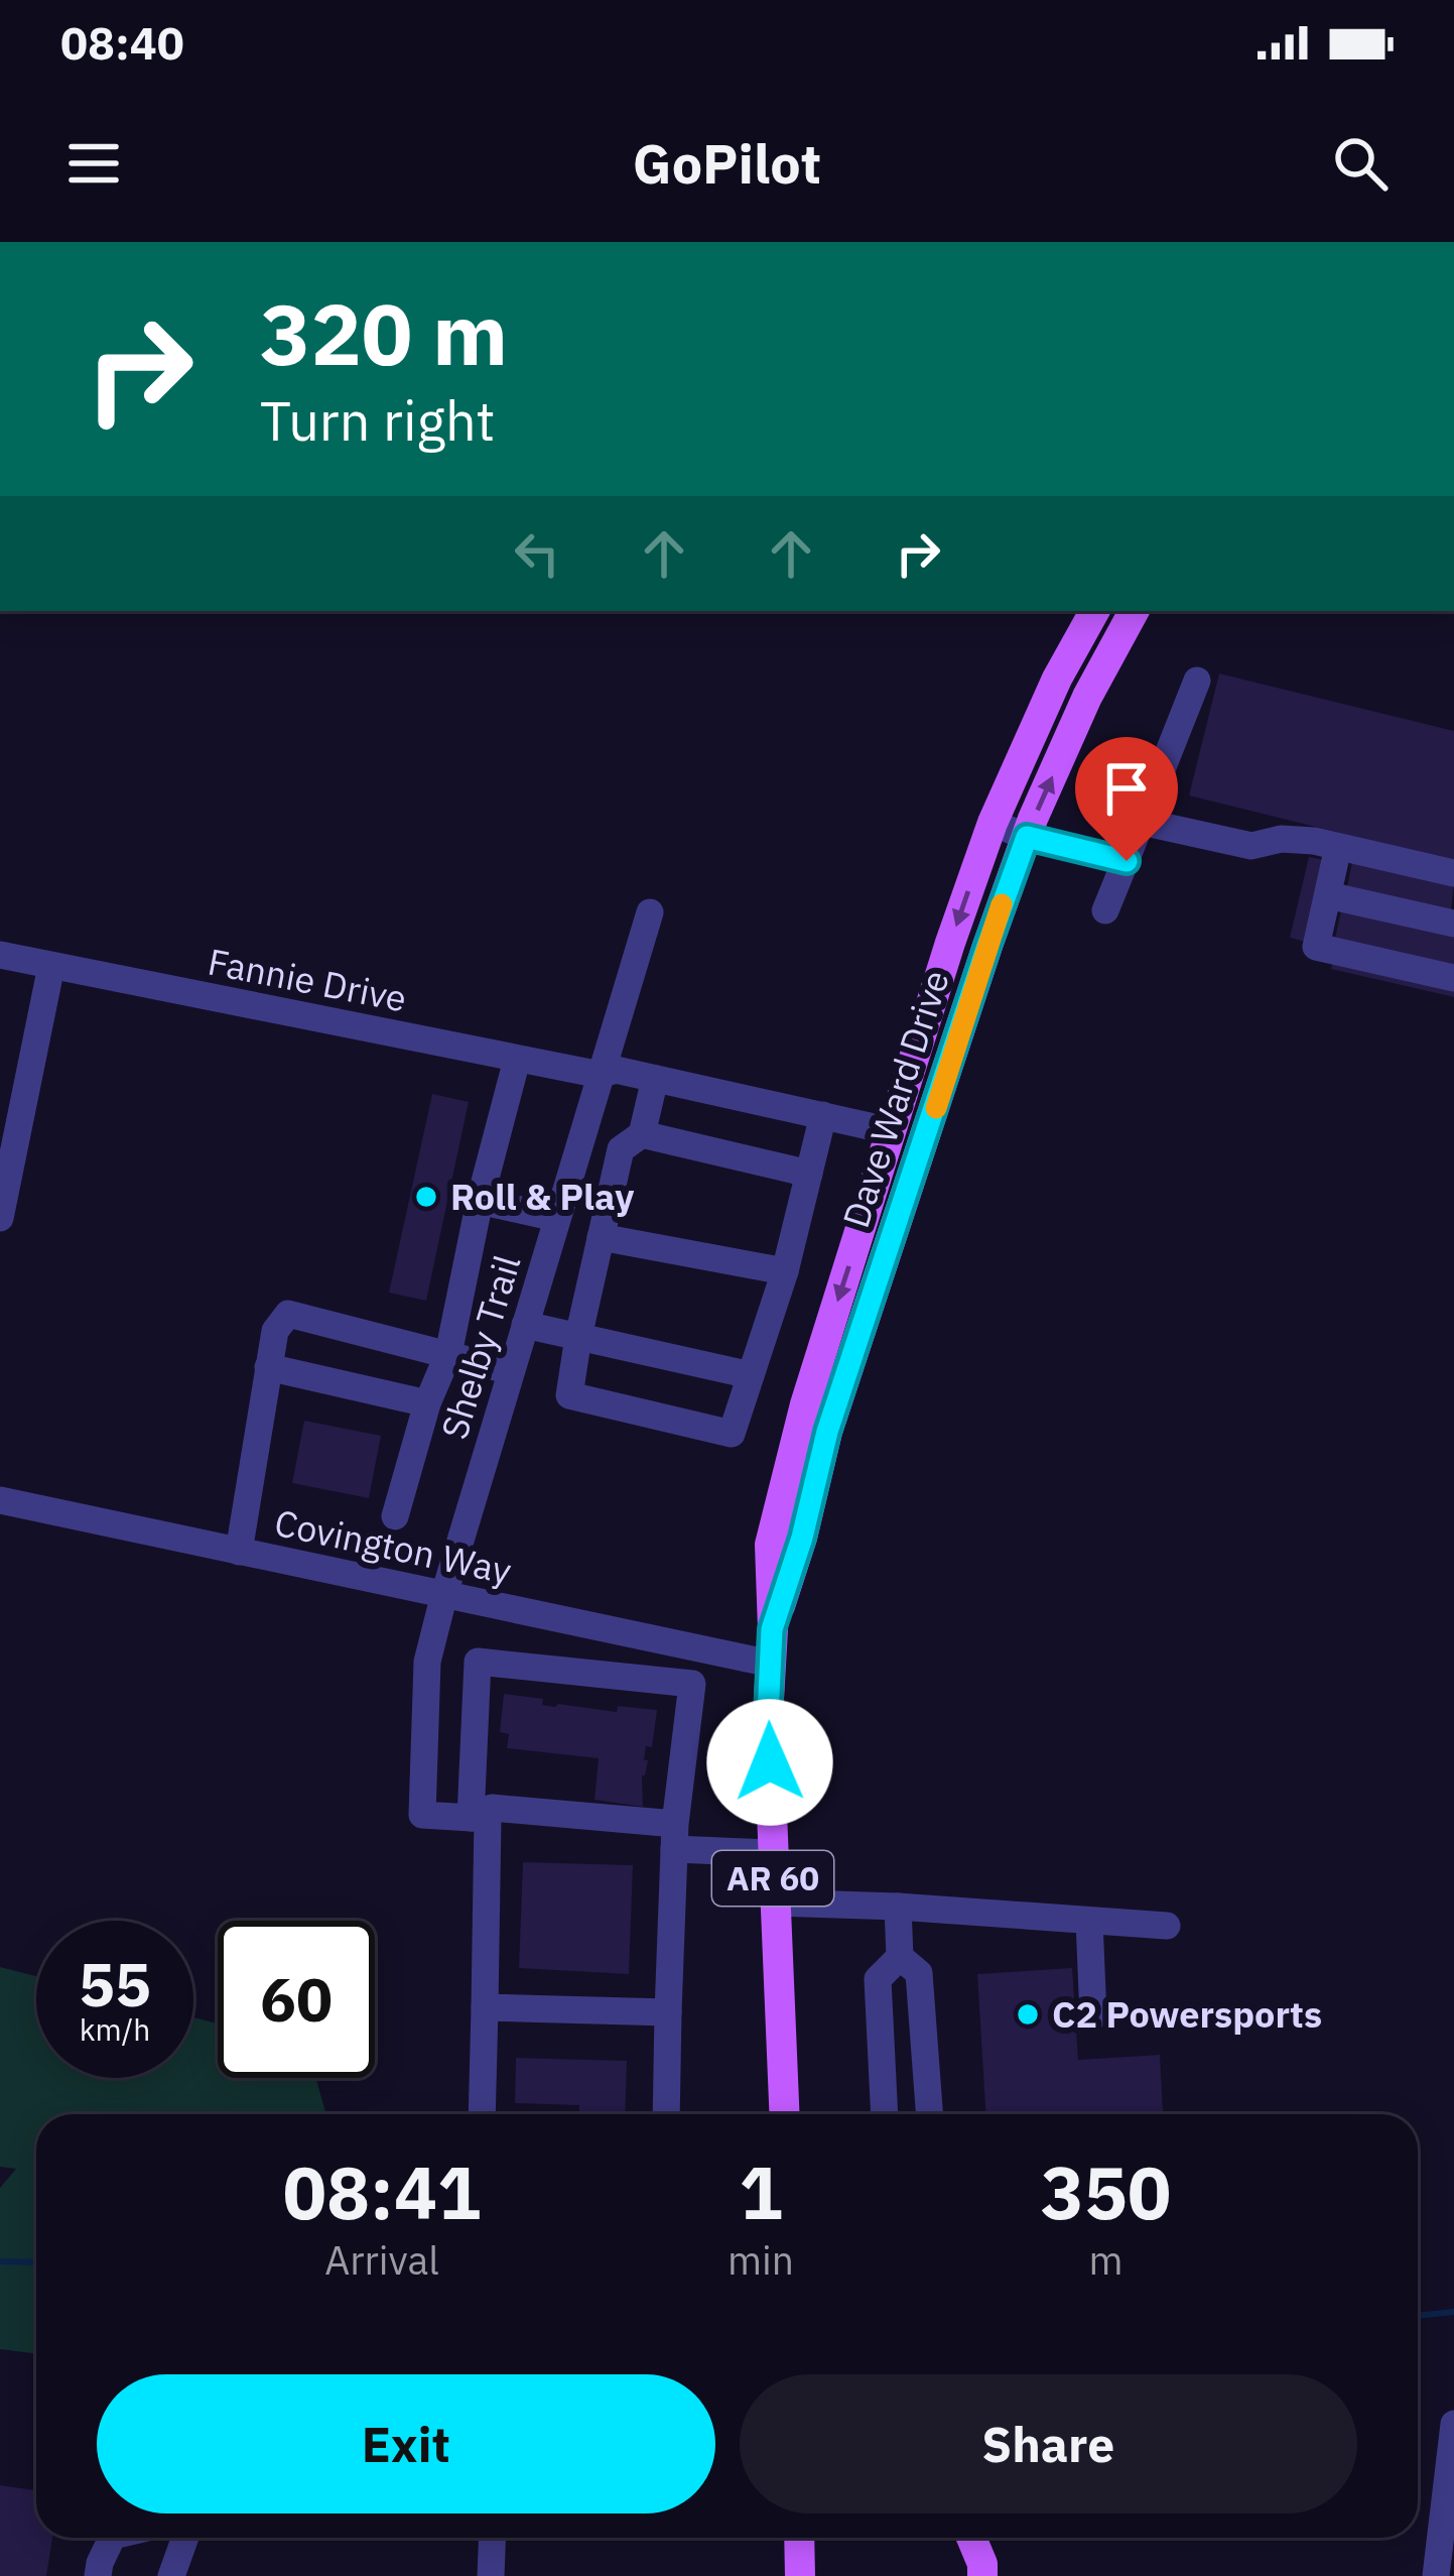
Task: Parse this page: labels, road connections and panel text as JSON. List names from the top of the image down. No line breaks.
{"streets":{"main road":["Dave Ward Drive","AR 60"],"street":["Fannie Drive","Shelby Trail","Covington Way"]},"crossings":[["Fannie Drive","Dave Ward Drive"],["Fannie Drive","Shelby Trail"],["Dave Ward Drive","Covington Way"],["Shelby Trail","Covington Way"]],"places":["Roll & Play","C2 Powersports"],"page":{"status":"08:40","header":"GoPilot","turn":["320 m","Turn right"],"speed":"55 km/h","limit":"60","eta":["08:41","Arrival","1","min","350","m"],"buttons":["Exit","Share"]}}
